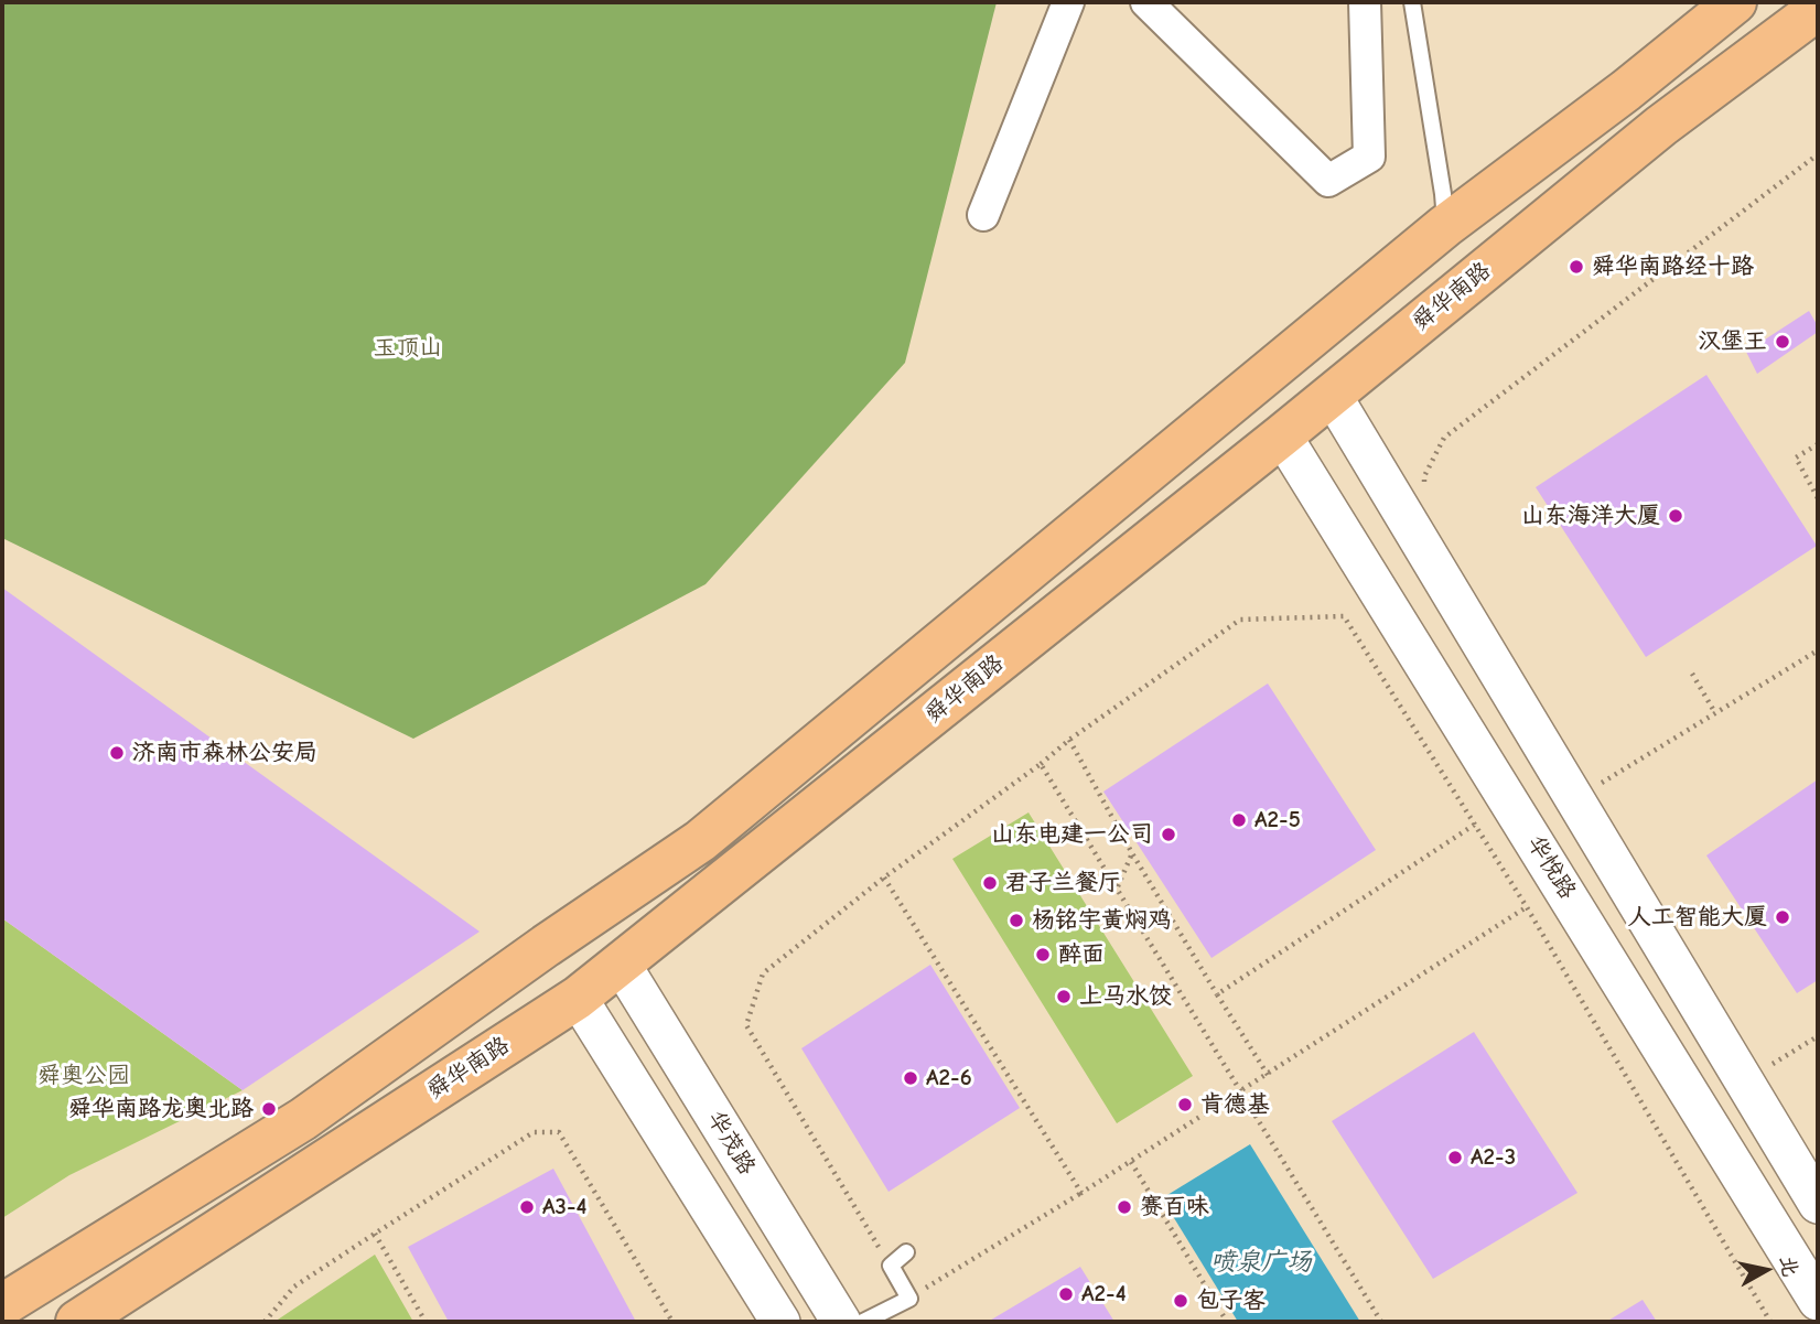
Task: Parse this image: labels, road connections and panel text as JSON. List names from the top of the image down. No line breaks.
{"streets":{"main road":["舜华南路"],"street":["华悦路","华茂路"]},"crossings":[["舜华南路","华悦路"],["舜华南路","华茂路"]],"water":["喷泉广场"],"parks":["玉顶山","舜奥公园"],"places":["舜华南路经十路","汉堡王","山东海洋大厦","济南市森林公安局","A2-5","山东电建一公司","君子兰餐厅","人工智能大厦","杨铭宇黄焖鸡","醉面","上马水饺","A2-6","肯德基","舜华南路龙奥北路","A2-3","A3-4","赛百味","A2-4","包子客"],"north":"right"}
